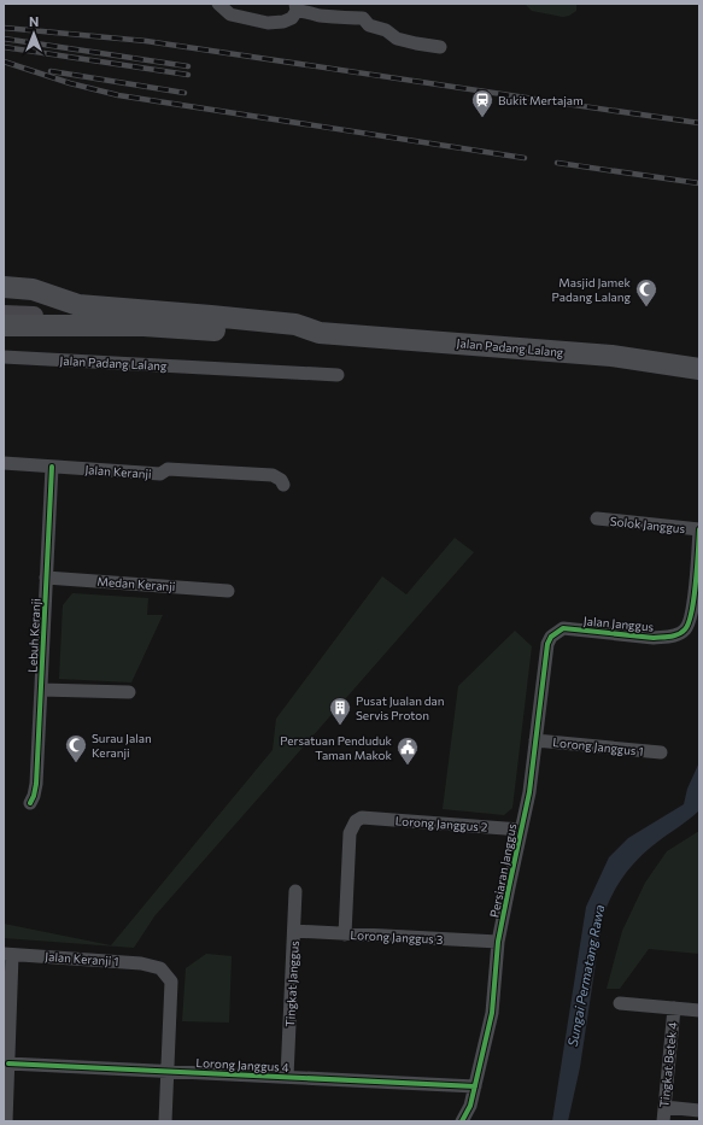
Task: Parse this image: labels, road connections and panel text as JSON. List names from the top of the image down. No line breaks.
{"streets":{"main road":["Jalan Padang Lalang"],"street":["Jalan Keranji","Solok Janggus","Medan Keranji","Jalan Janggus","Lebuh Keranji","Lorong Janggus 1","Lorong Janggus 2","Persiaran Janggus","Lorong Janggus 3","Jalan Keranji 1","Tingkat Janggus","Lorong Janggus 4","Tingkat Betek 4"]},"crossings":[["Jalan Keranji","Lebuh Keranji"],["Solok Janggus","Jalan Janggus"],["Medan Keranji","Lebuh Keranji"],["Jalan Janggus","Persiaran Janggus"],["Lorong Janggus 1","Persiaran Janggus"],["Lorong Janggus 2","Persiaran Janggus"],["Lorong Janggus 2","Lorong Janggus 3"],["Persiaran Janggus","Lorong Janggus 3"],["Persiaran Janggus","Lorong Janggus 4"],["Lorong Janggus 3","Tingkat Janggus"],["Jalan Keranji 1","Lorong Janggus 4"],["Tingkat Janggus","Lorong Janggus 4"]],"water":["Sungai Permatang Rawa"],"places":{"station":["Bukit Mertajam"],"mosque":["Masjid Jamek Padang Lalang","Surau Jalan Keranji"],"building":["Pusat Jualan dan Servis Proton"],"public building":["Persatuan Penduduk Taman Makok"]},"north":"top"}
